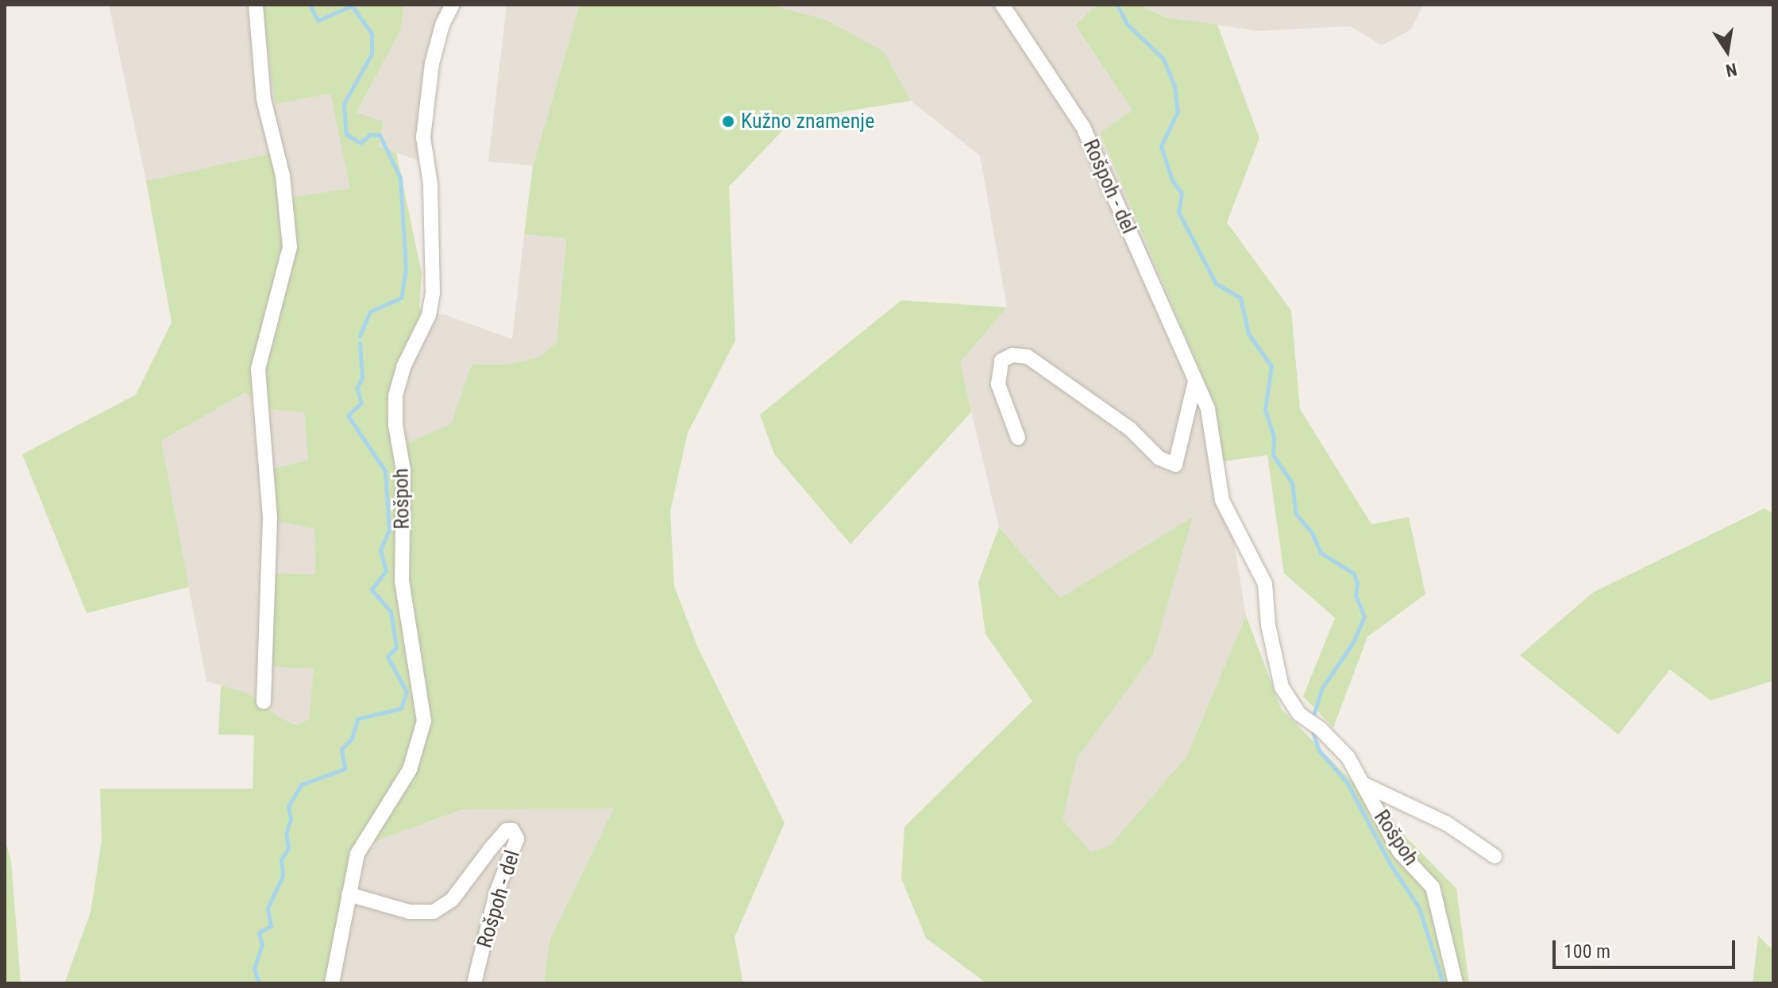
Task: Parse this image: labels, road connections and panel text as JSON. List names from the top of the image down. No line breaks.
{"streets":{"street":["Rošpoh - del","Rošpoh"]},"crossings":[["Rošpoh - del","Rošpoh"]],"places":["Kužno znamenje"],"scale_bar":"100 m","north":"bottom"}
